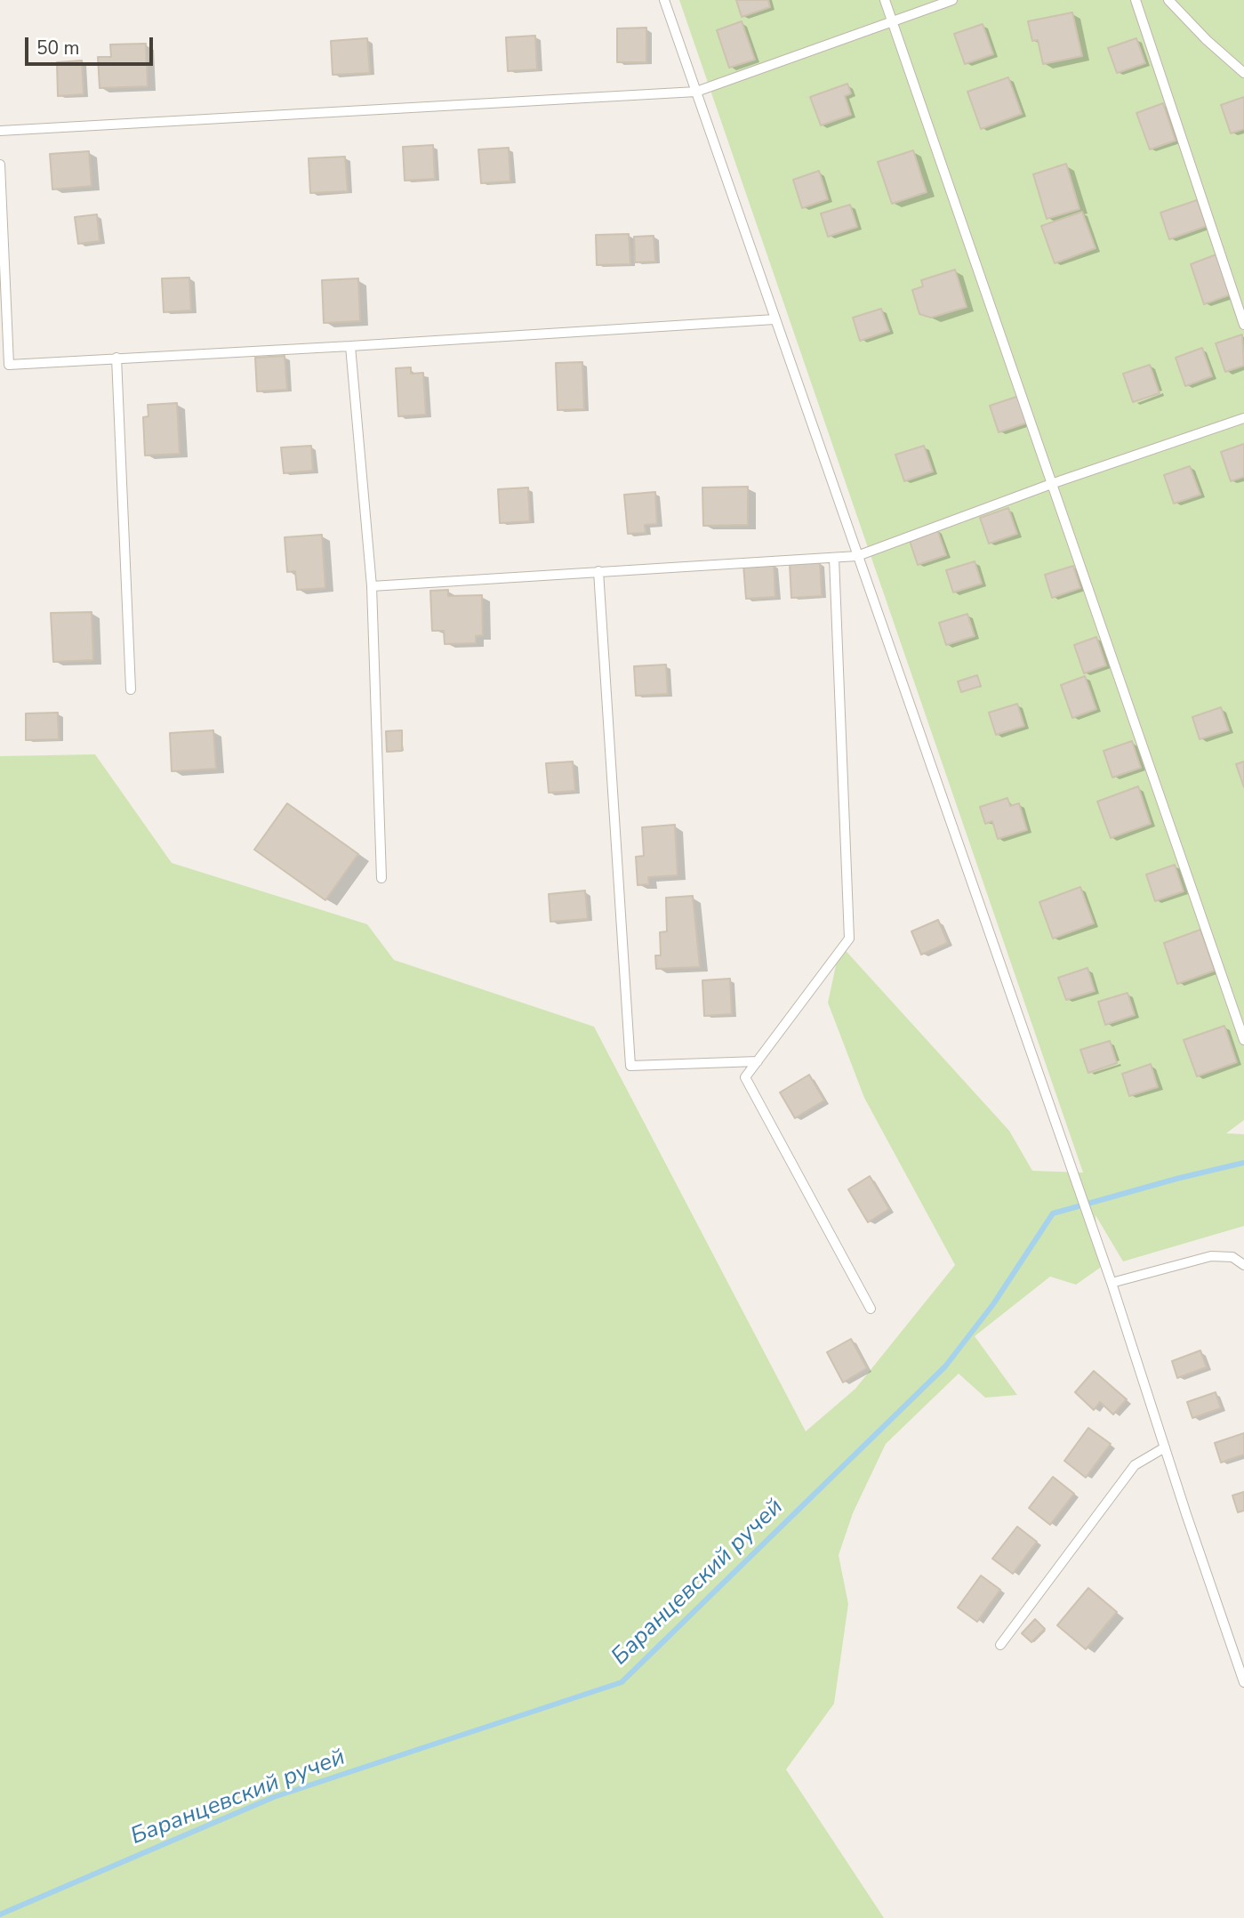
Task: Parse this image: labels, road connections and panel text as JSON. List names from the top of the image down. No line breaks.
{"water":["Баранцевский ручей"],"scale_bar":"50 m"}
